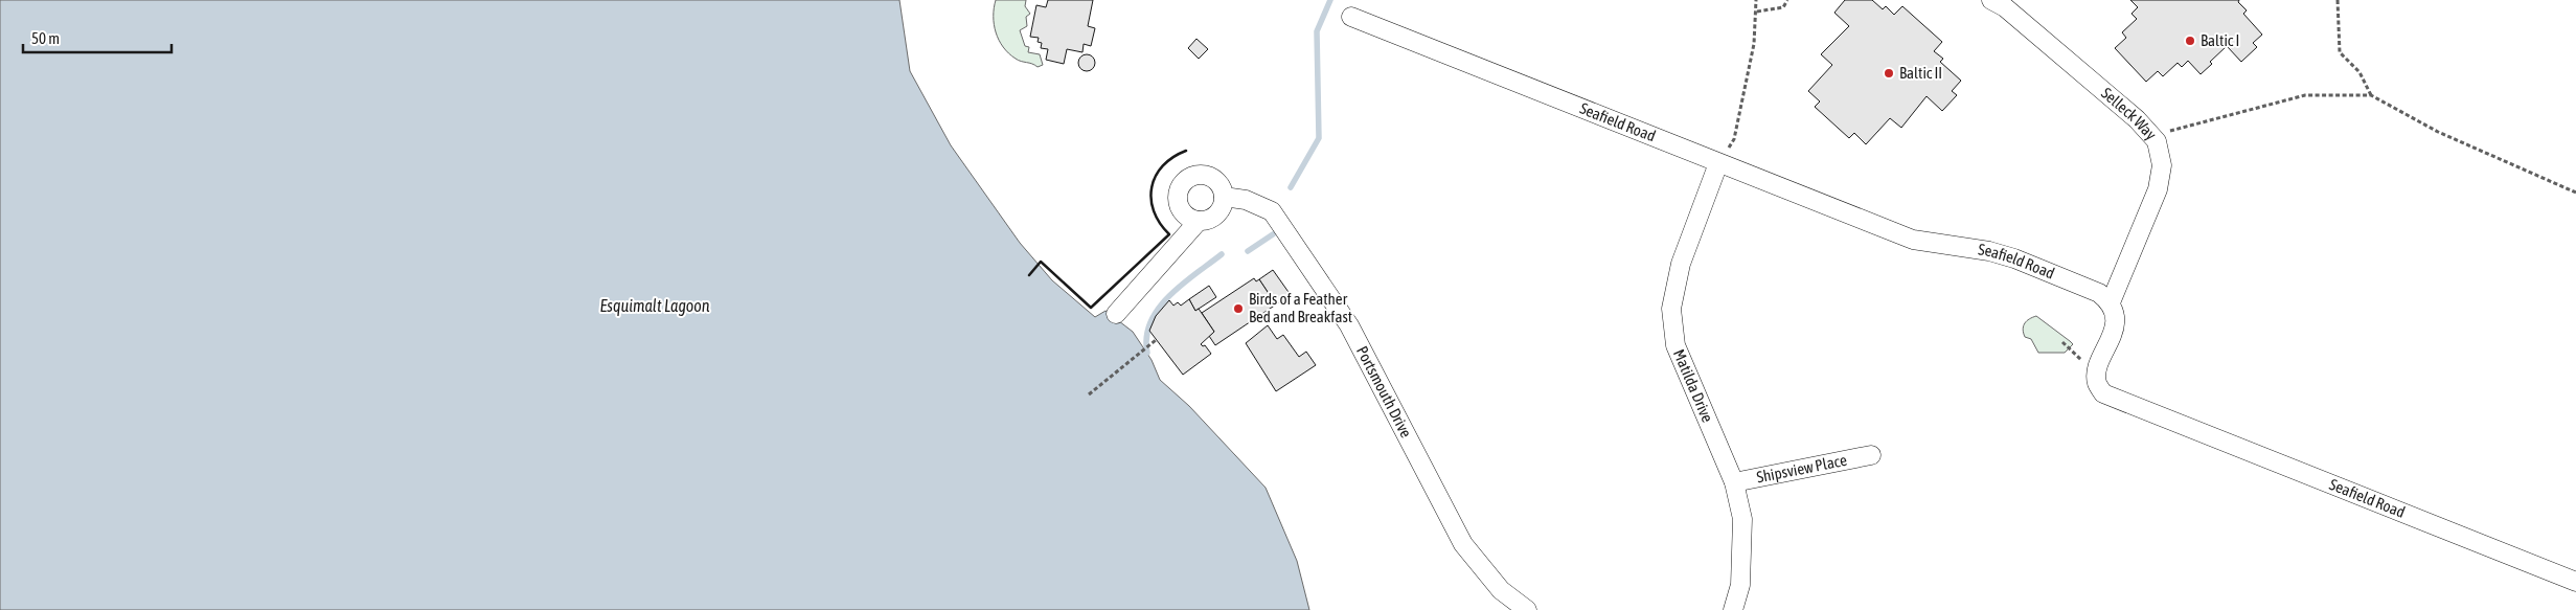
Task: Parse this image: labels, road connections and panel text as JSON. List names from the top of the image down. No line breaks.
{"streets":{"street":["Selleck Way","Seafield Road","Matilda Drive","Portsmouth Drive","Shipsview Place"]},"crossings":[["Selleck Way","Seafield Road"],["Seafield Road","Matilda Drive"],["Matilda Drive","Shipsview Place"]],"water":["Esquimalt Lagoon"],"places":["Baltic I","Baltic II","Birds of a Feather Bed and Breakfast"],"scale_bar":"50 m"}
